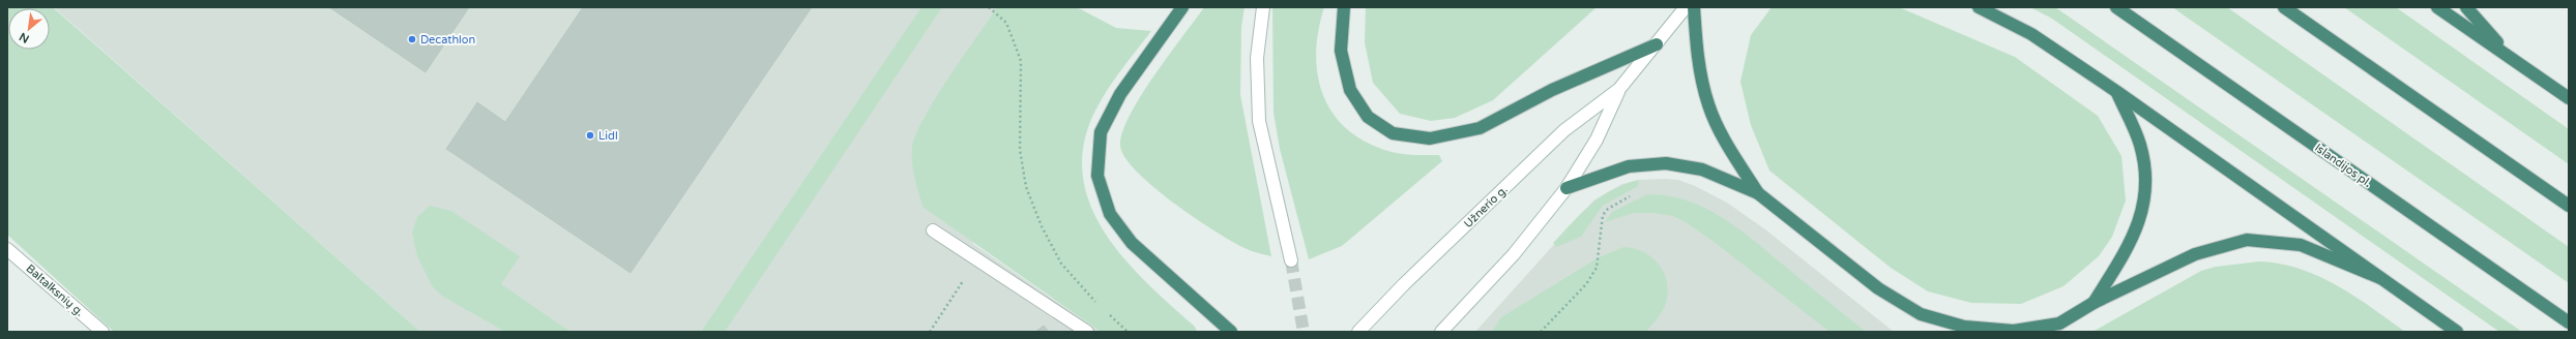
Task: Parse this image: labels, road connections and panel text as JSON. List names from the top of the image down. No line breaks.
{"streets":{"highway":["Islandijos pl."],"main road":["Užnerio g.","Baltalksnių g."]},"places":["Decathlon","Lidl"],"north":"bottom left"}
